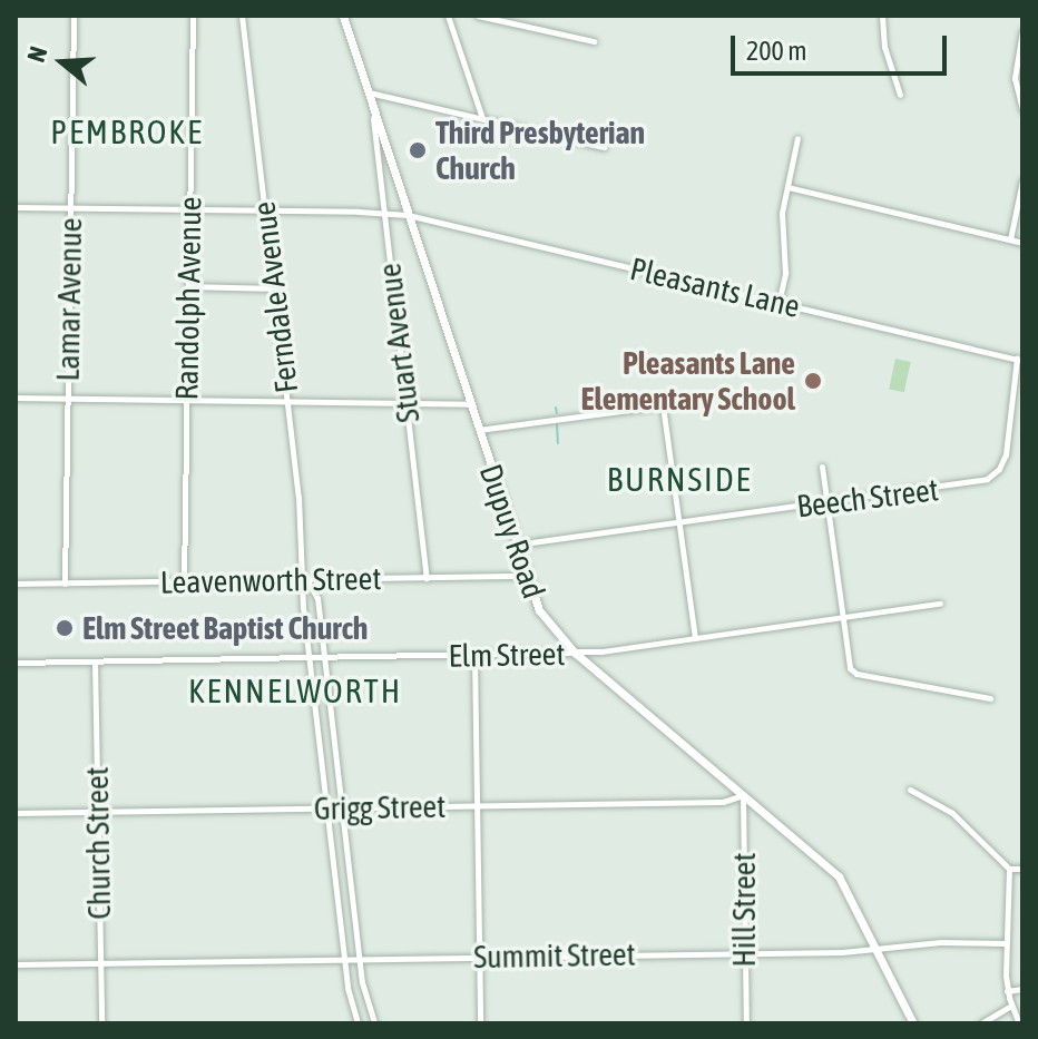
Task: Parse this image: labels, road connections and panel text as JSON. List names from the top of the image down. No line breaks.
{"streets":{"street":["Pleasants Lane","Ferndale Avenue","Randolph Avenue","Lamar Avenue","Stuart Avenue","Beech Street","Dupuy Road","Leavenworth Street","Elm Street","Grigg Street","Church Street","Hill Street","Summit Street"]},"crossings":[["Pleasants Lane","Ferndale Avenue"],["Pleasants Lane","Randolph Avenue"],["Pleasants Lane","Lamar Avenue"],["Pleasants Lane","Stuart Avenue"],["Pleasants Lane","Beech Street"],["Pleasants Lane","Dupuy Road"],["Ferndale Avenue","Leavenworth Street"],["Ferndale Avenue","Elm Street"],["Ferndale Avenue","Grigg Street"],["Ferndale Avenue","Summit Street"],["Randolph Avenue","Leavenworth Street"],["Lamar Avenue","Leavenworth Street"],["Stuart Avenue","Dupuy Road"],["Stuart Avenue","Leavenworth Street"],["Beech Street","Dupuy Road"],["Dupuy Road","Leavenworth Street"],["Dupuy Road","Elm Street"],["Dupuy Road","Grigg Street"],["Dupuy Road","Hill Street"],["Dupuy Road","Summit Street"],["Elm Street","Church Street"],["Grigg Street","Church Street"],["Grigg Street","Hill Street"],["Church Street","Summit Street"],["Hill Street","Summit Street"]],"districts":["PEMBROKE","BURNSIDE","KENNELWORTH"],"places":["Third Presbyterian Church","Pleasants Lane Elementary School","Elm Street Baptist Church"],"scale_bar":"200 m","north":"left"}
